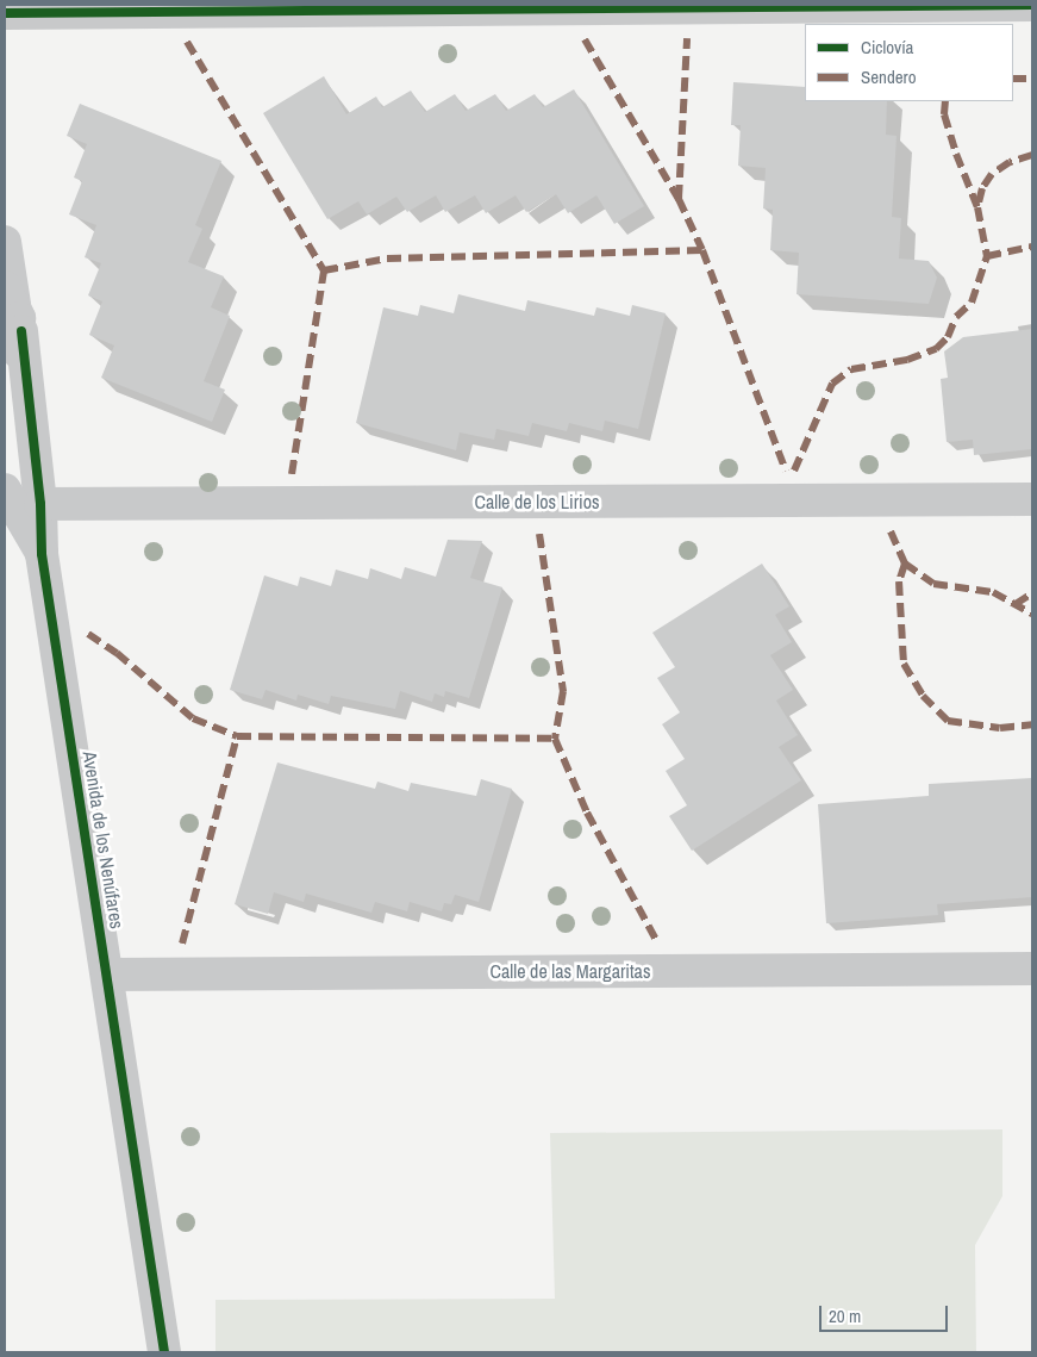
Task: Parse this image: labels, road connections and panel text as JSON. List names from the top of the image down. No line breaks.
{"streets":{"street":["Calle de los Lirios","Avenida de los Nenúfares","Calle de las Margaritas"]},"crossings":[["Calle de los Lirios","Avenida de los Nenúfares"],["Avenida de los Nenúfares","Calle de las Margaritas"]],"legend":["Ciclovía","Sendero"],"scale_bar":"20 m"}
